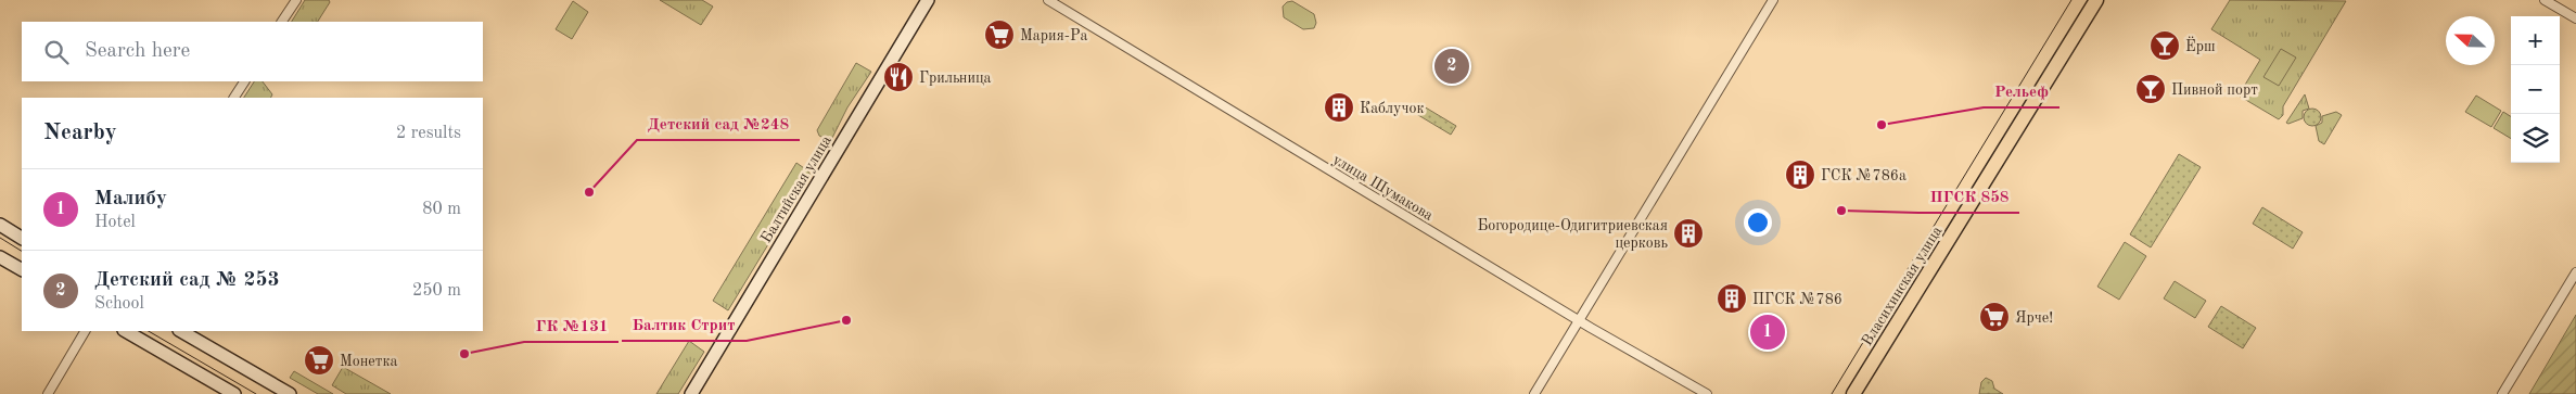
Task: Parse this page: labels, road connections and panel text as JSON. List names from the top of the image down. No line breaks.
{"streets":{"highway":["Власихинская улица"],"main road":["Балтийская улица"],"street":["улица Шумакова"]},"places":{"supermarket":["Мария-Ра","Ярче!","Монетка"],"bar":["Ёрш","Пивной порт"],"restaurant":["Грильница"],"building":["Каблучок","ГСК №786а","Богородице-Одигитриевская церковь","ПГСК №786"],"other":["Рельеф","Детский сад №248","ПГСК 858","Балтик Стрит","ГК №131"]},"north":"left","page":{"map_buttons":["+","−"],"search":"Search here","pins":["2","1"],"heading":["Nearby","2 results"],"list":[{"mark":"1","name":"Малибу","note":"Hotel","value":"80 m"},{"mark":"2","name":"Детский сад № 253","note":"School","value":"250 m"}]}}
